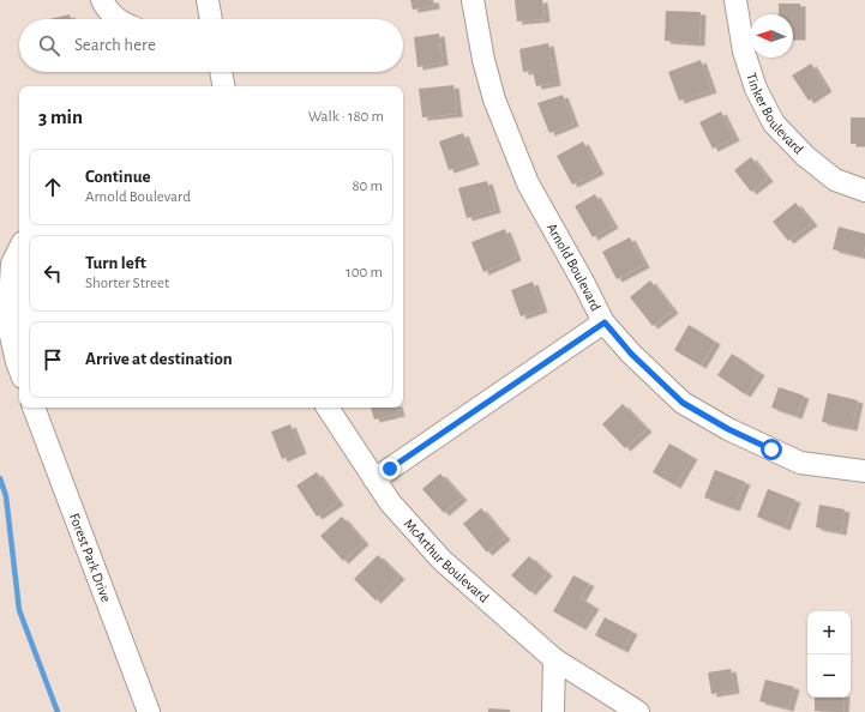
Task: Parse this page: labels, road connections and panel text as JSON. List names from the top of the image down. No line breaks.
{"streets":{"street":["Tinker Boulevard","Arnold Boulevard","Forest Park Drive","McArthur Boulevard"]},"north":"left","page":{"search":"Search here","heading":["3 min","Walk · 180 m"],"list":[["Continue","Arnold Boulevard","80 m"],["Turn left","Shorter Street","100 m"],"Arrive at destination"],"map_buttons":["+","−"]}}
